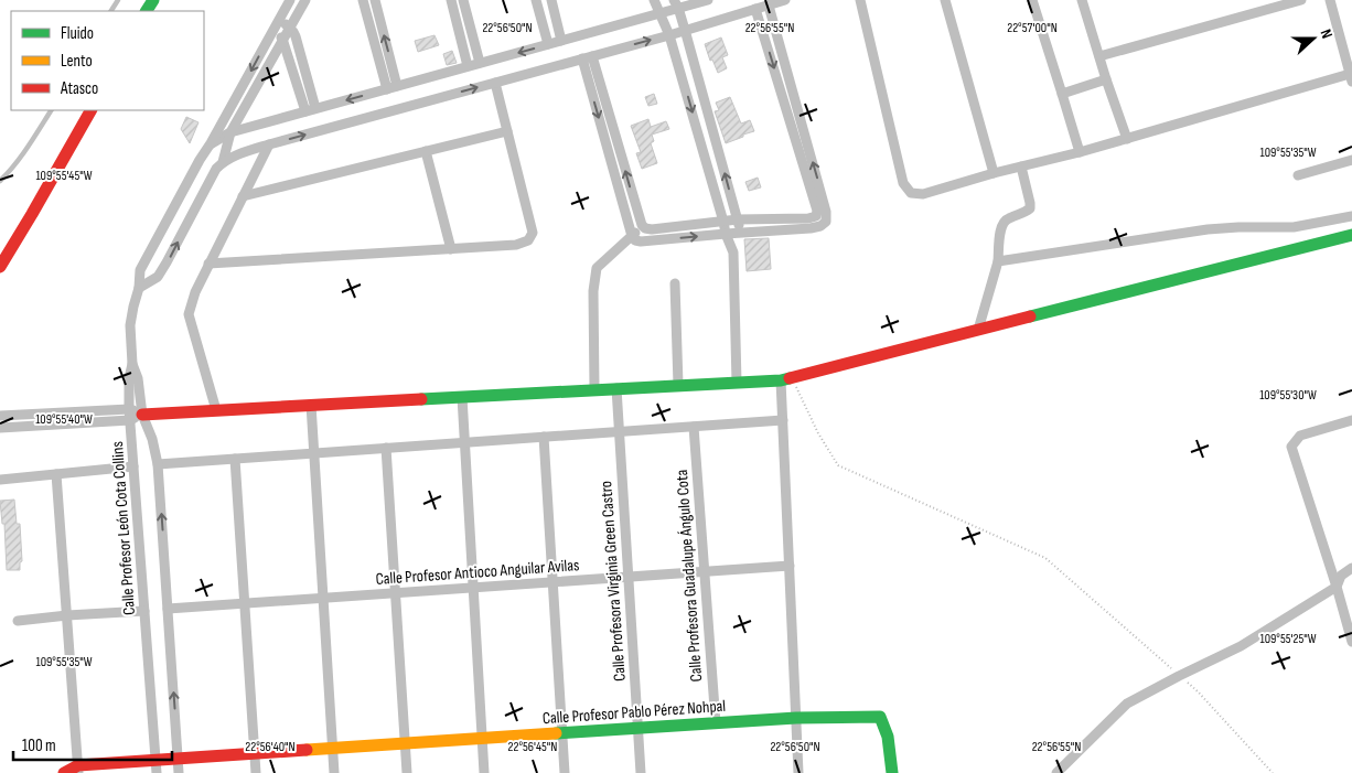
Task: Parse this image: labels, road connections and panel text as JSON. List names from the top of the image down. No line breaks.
{"streets":{"street":["Calle Profesor León Cota Collins","Calle Profesor Antioco Anguilar Avilas","Calle Profesora Guadalupe Ángulo Cota","Calle Profesora Virginia Green Castro","Calle Profesor Pablo Pérez Nohpal"]},"crossings":[["Calle Profesor León Cota Collins","Calle Profesor Antioco Anguilar Avilas"],["Calle Profesor León Cota Collins","Calle Profesor Pablo Pérez Nohpal"],["Calle Profesor Antioco Anguilar Avilas","Calle Profesora Guadalupe Ángulo Cota"],["Calle Profesor Antioco Anguilar Avilas","Calle Profesora Virginia Green Castro"],["Calle Profesora Guadalupe Ángulo Cota","Calle Profesor Pablo Pérez Nohpal"],["Calle Profesora Virginia Green Castro","Calle Profesor Pablo Pérez Nohpal"]],"legend":["Fluido","Lento","Atasco"],"scale_bar":"100 m","north":"right","coordinates":["22°56'50\"N","22°56'55\"N","22°57'00\"N","109°55'35\"W","109°55'45\"W","109°55'30\"W","109°55'40\"W","109°55'25\"W","22°56'40\"N","22°56'45\"N"]}
